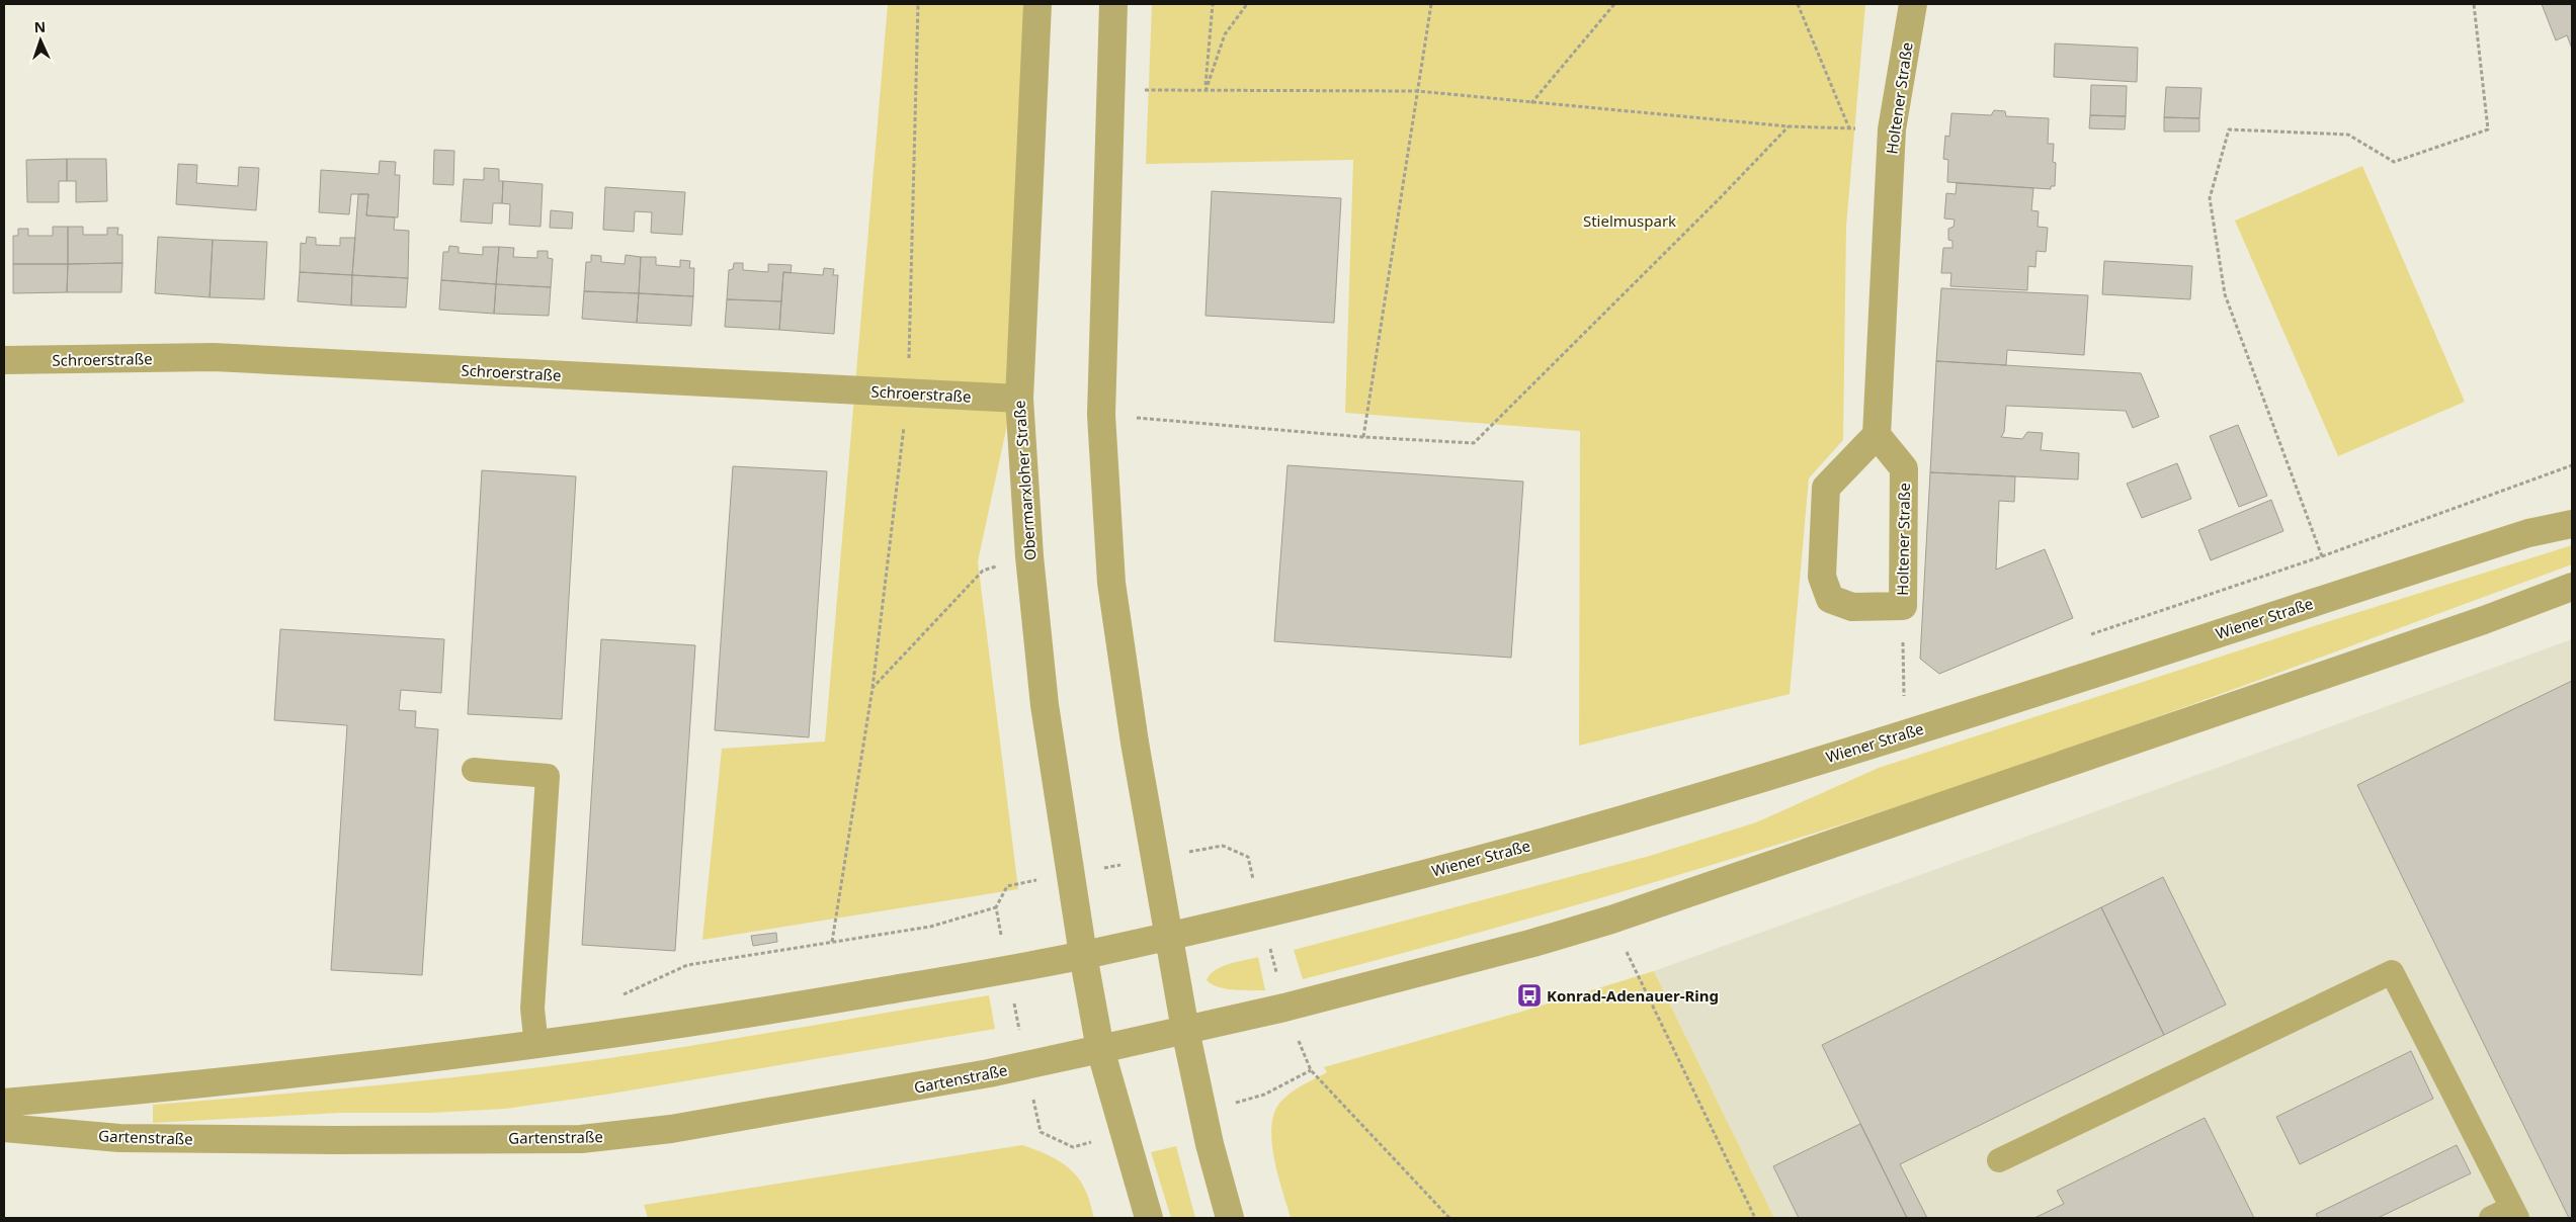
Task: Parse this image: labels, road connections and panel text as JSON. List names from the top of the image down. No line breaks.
{"streets":{"street":["Holtener Straße","Schroerstraße","Obermarxloher Straße","Wiener Straße","Gartenstraße"]},"crossings":[["Schroerstraße","Obermarxloher Straße"],["Obermarxloher Straße","Wiener Straße"],["Obermarxloher Straße","Gartenstraße"]],"parks":["Stielmuspark"],"places":{"bus stop":["Konrad-Adenauer-Ring"]},"north":"top"}
